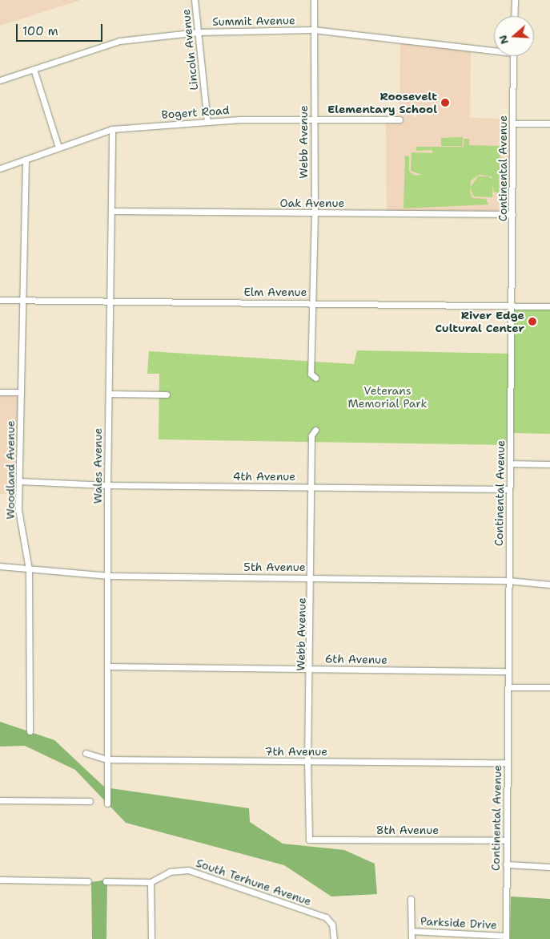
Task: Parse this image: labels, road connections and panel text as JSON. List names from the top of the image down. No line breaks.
{"streets":{"street":["Summit Avenue","Lincoln Avenue","Bogert Road","Webb Avenue","Continental Avenue","Oak Avenue","Elm Avenue","Wales Avenue","Woodland Avenue","4th Avenue","5th Avenue","6th Avenue","7th Avenue","8th Avenue","South Terhune Avenue","Parkside Drive"]},"crossings":[["Summit Avenue","Lincoln Avenue"],["Summit Avenue","Webb Avenue"],["Lincoln Avenue","Bogert Road"],["Bogert Road","Webb Avenue"],["Bogert Road","Wales Avenue"],["Bogert Road","Woodland Avenue"],["Webb Avenue","Oak Avenue"],["Webb Avenue","Elm Avenue"],["Webb Avenue","4th Avenue"],["Webb Avenue","5th Avenue"],["Webb Avenue","6th Avenue"],["Webb Avenue","7th Avenue"],["Webb Avenue","8th Avenue"],["Continental Avenue","Oak Avenue"],["Continental Avenue","Elm Avenue"],["Continental Avenue","4th Avenue"],["Continental Avenue","5th Avenue"],["Continental Avenue","6th Avenue"],["Continental Avenue","7th Avenue"],["Continental Avenue","8th Avenue"],["Continental Avenue","Parkside Drive"],["Oak Avenue","Wales Avenue"],["Elm Avenue","Wales Avenue"],["Elm Avenue","Woodland Avenue"],["Wales Avenue","4th Avenue"],["Wales Avenue","5th Avenue"],["Wales Avenue","6th Avenue"],["Wales Avenue","7th Avenue"],["Woodland Avenue","4th Avenue"],["Woodland Avenue","5th Avenue"]],"parks":["Veterans Memorial Park"],"places":["Roosevelt Elementary School","River Edge Cultural Center"],"scale_bar":"100 m","north":"left"}
